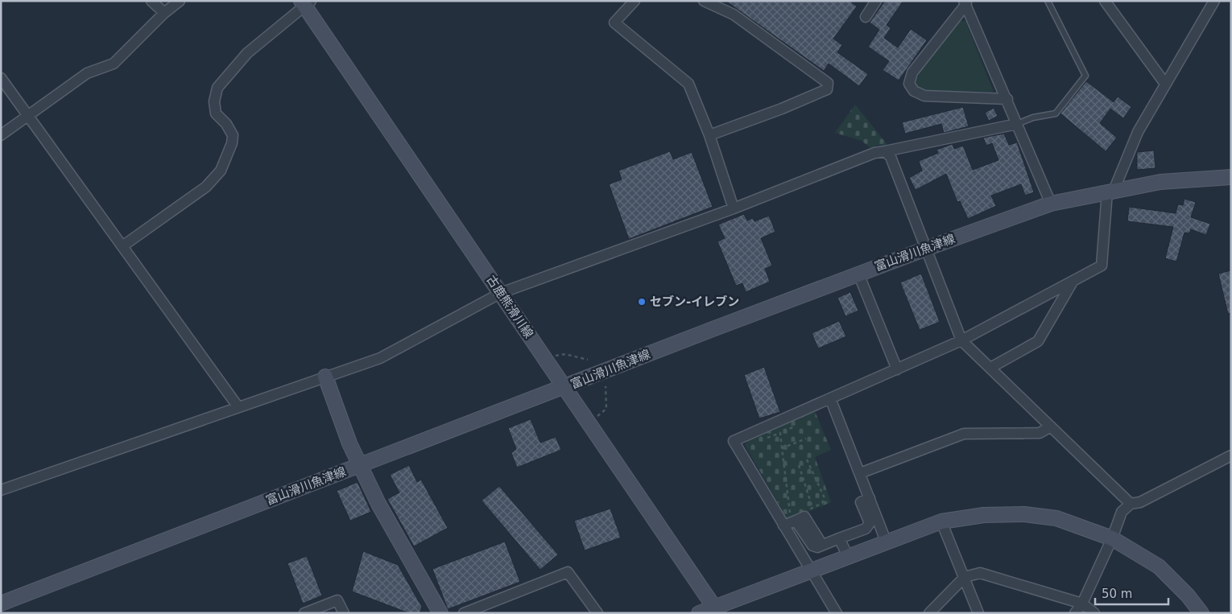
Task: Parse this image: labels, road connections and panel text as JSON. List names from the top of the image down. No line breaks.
{"streets":{"main road":["富山滑川魚津線","古鹿熊滑川線"]},"crossings":[["富山滑川魚津線","古鹿熊滑川線"]],"places":["セブン-イレブン"],"scale_bar":"50 m"}
